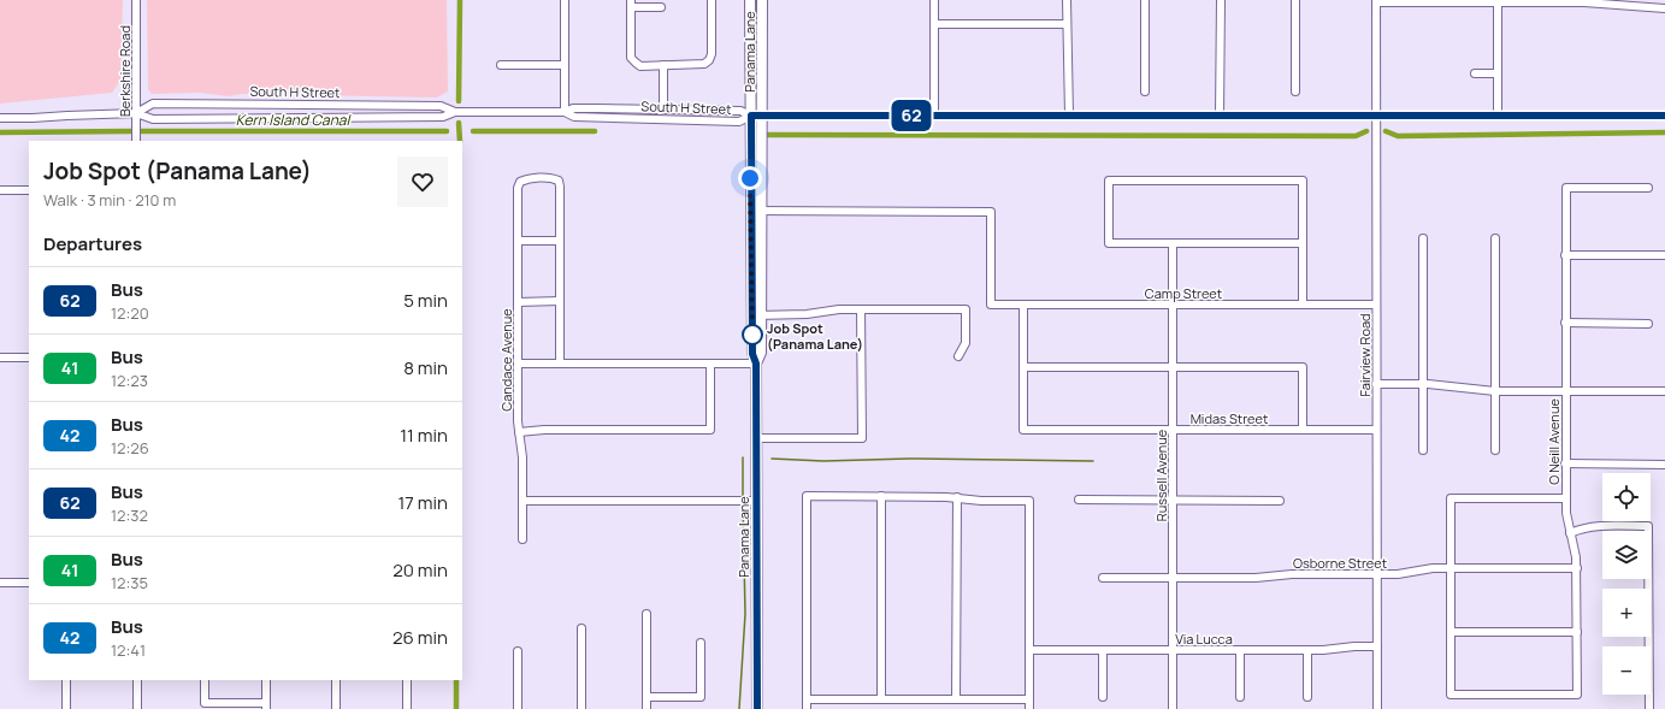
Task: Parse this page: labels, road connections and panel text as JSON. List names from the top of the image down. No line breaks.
{"streets":{"main road":["Panama Lane"],"street":["Berkshire Road","South H Street","Camp Street","Fairview Road","Candace Avenue","Midas Street","O Neill Avenue","Russell Avenue","Osborne Street","Via Lucca"]},"crossings":[["Panama Lane","South H Street"],["Panama Lane","Camp Street"],["Berkshire Road","South H Street"],["South H Street","Fairview Road"],["Camp Street","Fairview Road"],["Camp Street","Russell Avenue"],["Fairview Road","Midas Street"],["Fairview Road","Osborne Street"],["Fairview Road","Via Lucca"],["Midas Street","Russell Avenue"],["O Neill Avenue","Osborne Street"],["Russell Avenue","Osborne Street"],["Russell Avenue","Via Lucca"]],"water":["Kern Island Canal"],"places":["Job Spot (Panama Lane)"],"lines":["bus line 62"],"page":{"on_map":"62","heading":[["Job Spot (Panama Lane)","Walk · 3 min · 210 m"],"Departures"],"list":[{"mark":"62","name":"Bus","note":"12:20","value":"5 min"},{"mark":"41","name":"Bus","note":"12:23","value":"8 min"},{"mark":"42","name":"Bus","note":"12:26","value":"11 min"},{"mark":"62","name":"Bus","note":"12:32","value":"17 min"},{"mark":"41","name":"Bus","note":"12:35","value":"20 min"},{"mark":"42","name":"Bus","note":"12:41","value":"26 min"}],"map_buttons":["+","−"]}}
